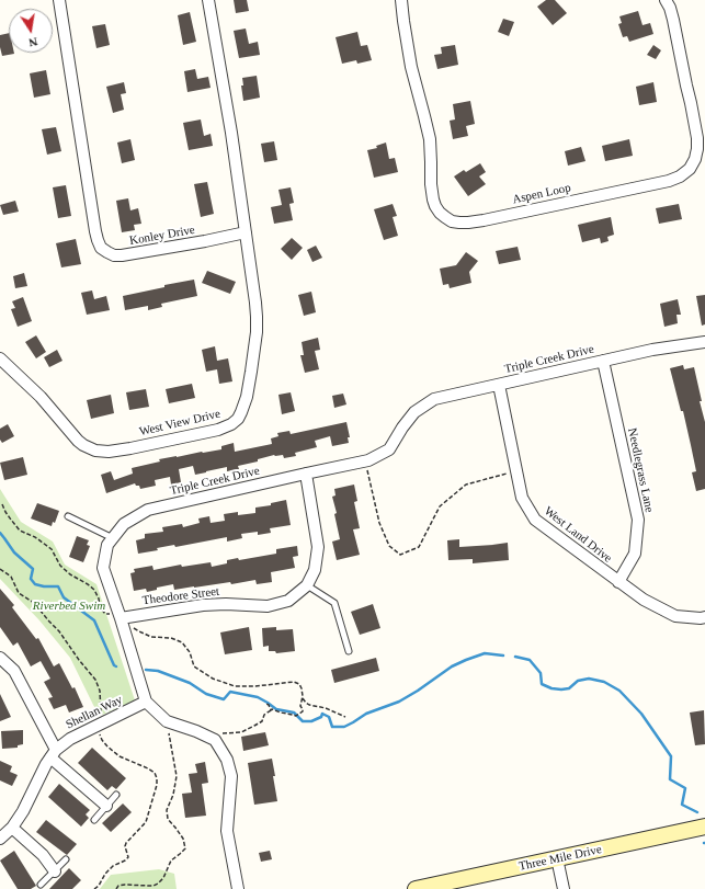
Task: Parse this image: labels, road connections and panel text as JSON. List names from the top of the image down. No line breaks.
{"streets":{"main road":["Three Mile Drive"],"street":["Aspen Loop","Konley Drive","Triple Creek Drive","West View Drive","Needlegrass Lane","West Land Drive","Theodore Street","Shellan Way"]},"crossings":[["Konley Drive","West View Drive"],["Triple Creek Drive","Needlegrass Lane"],["Triple Creek Drive","West Land Drive"],["Triple Creek Drive","Theodore Street"],["Triple Creek Drive","Shellan Way"],["Needlegrass Lane","West Land Drive"]],"parks":["Riverbed Swim"],"north":"bottom"}
